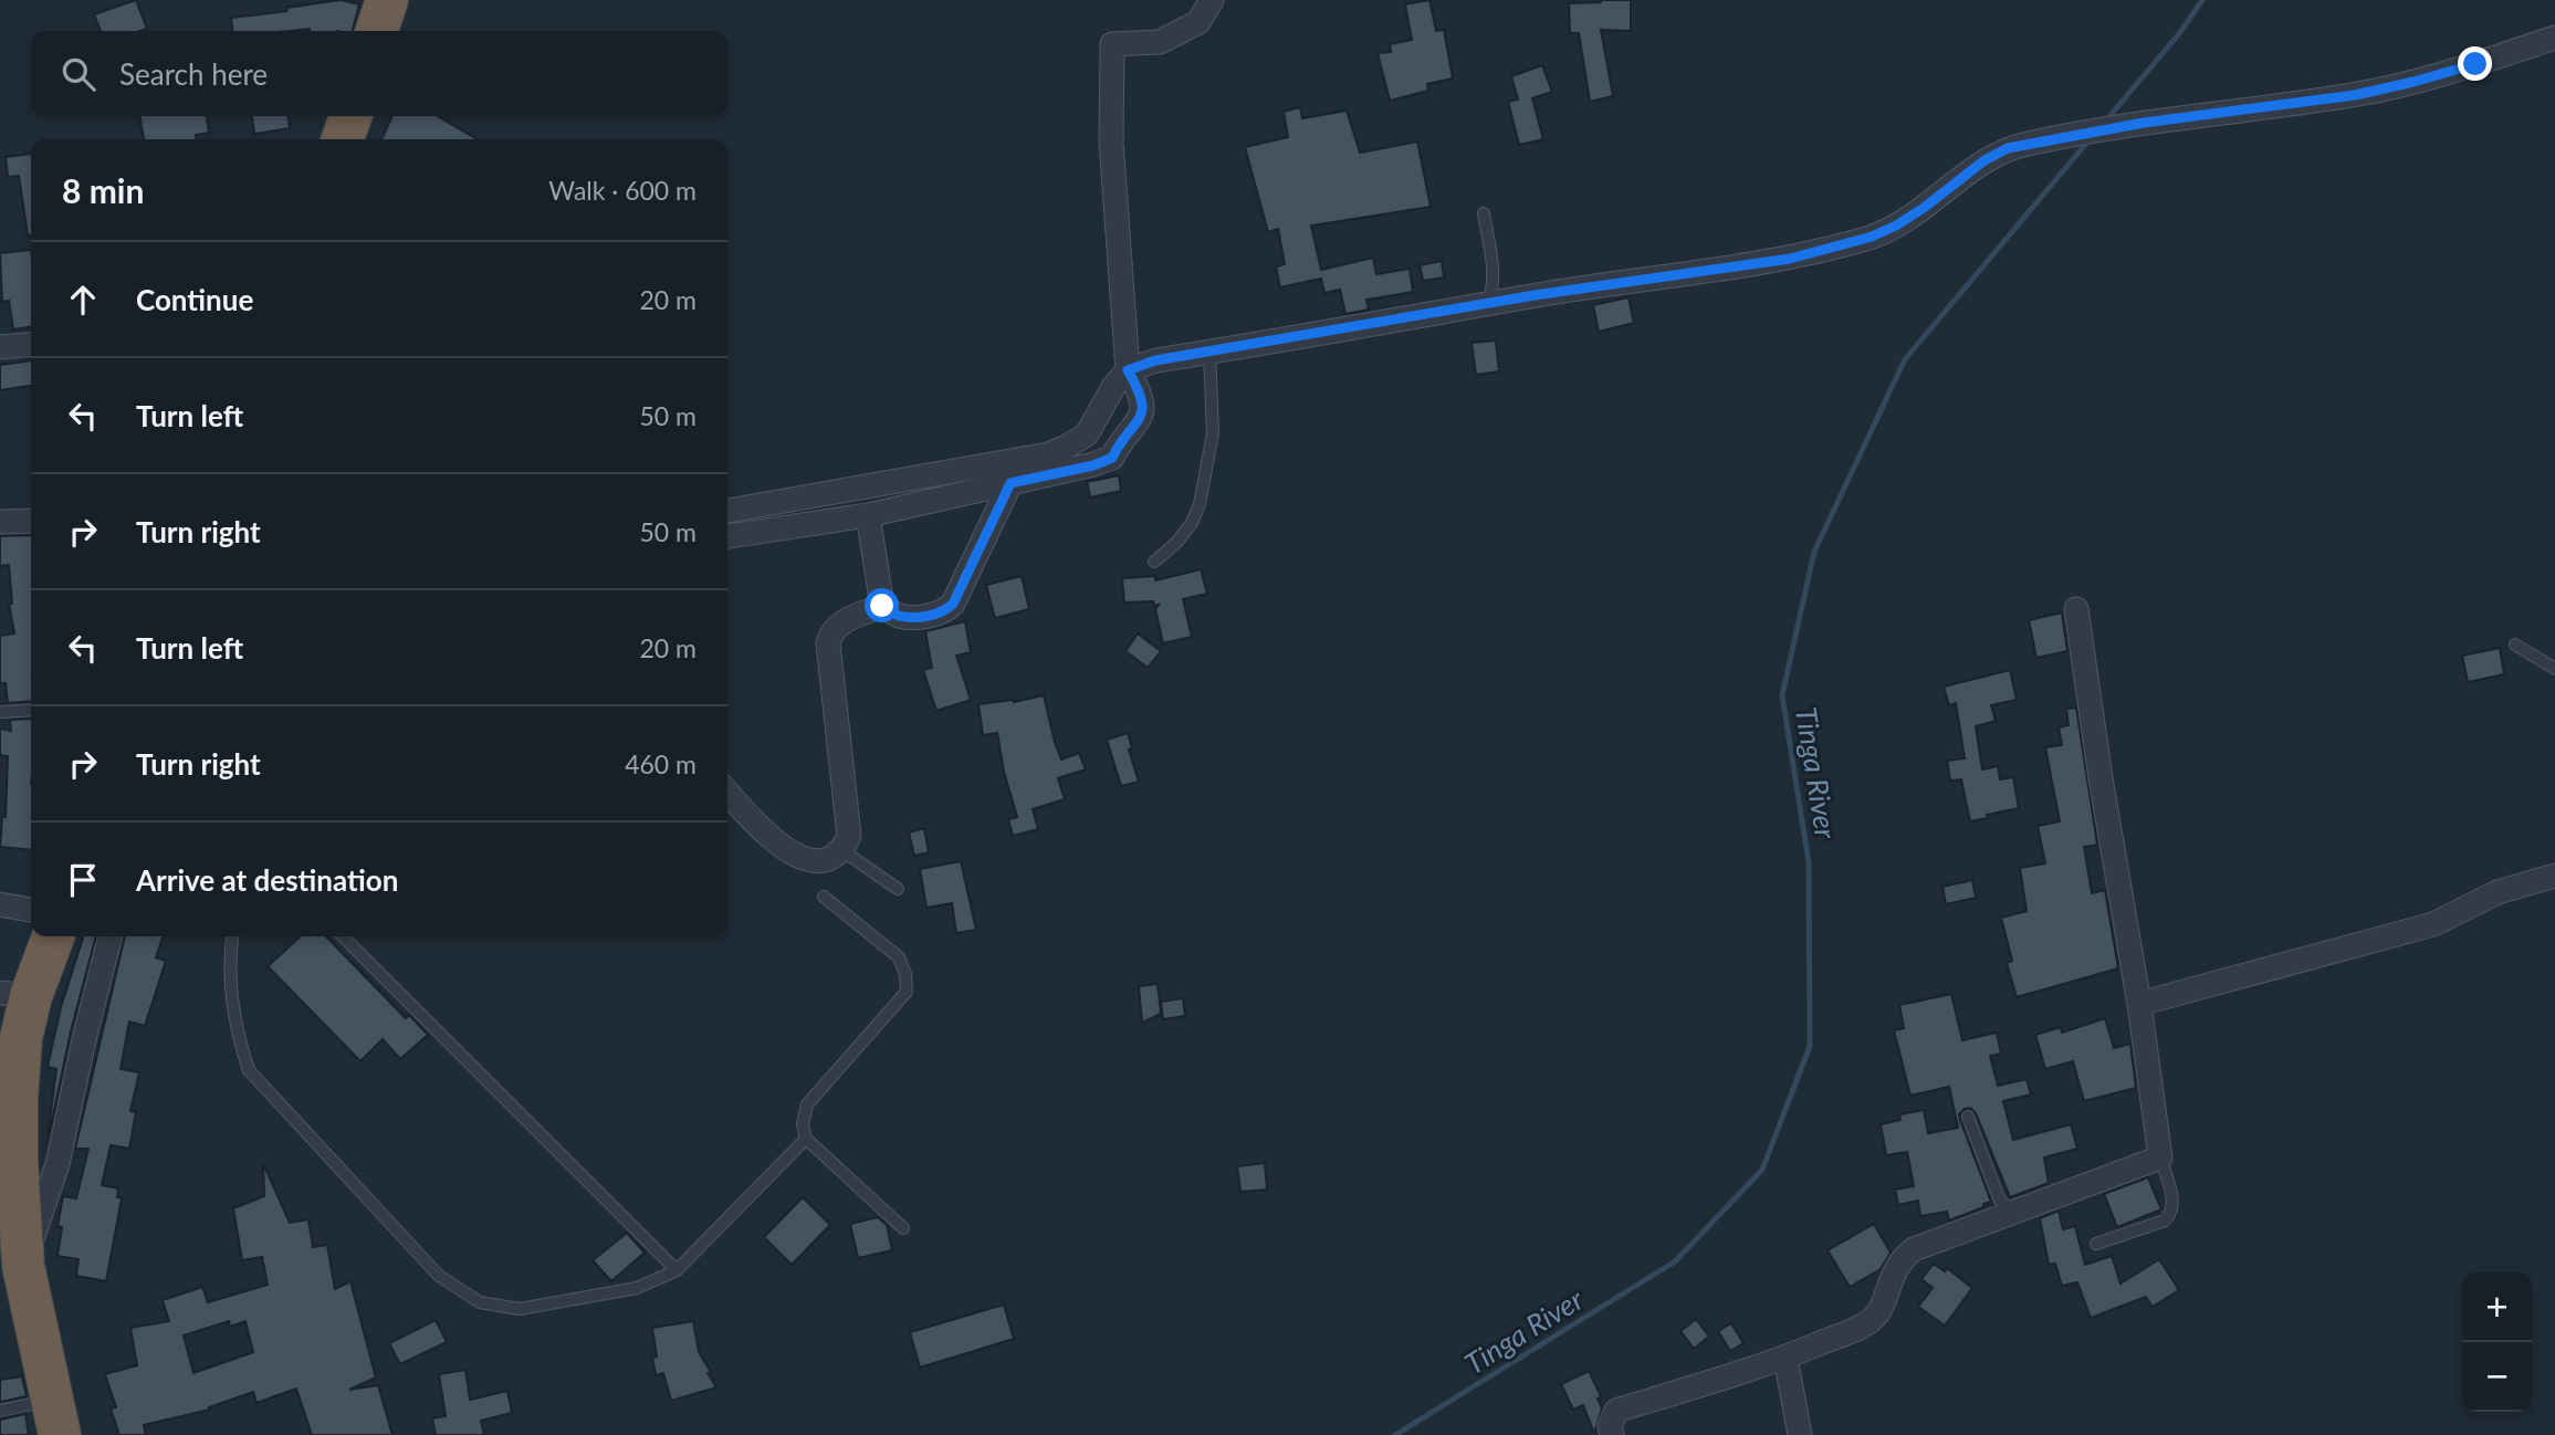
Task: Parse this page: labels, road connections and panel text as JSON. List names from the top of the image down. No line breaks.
{"water":["Tinga River"],"page":{"search":"Search here","heading":["8 min","Walk · 600 m"],"list":[["Continue","20 m"],["Turn left","50 m"],["Turn right","50 m"],["Turn left","20 m"],["Turn right","460 m"],"Arrive at destination"],"map_buttons":["+","−"]}}
